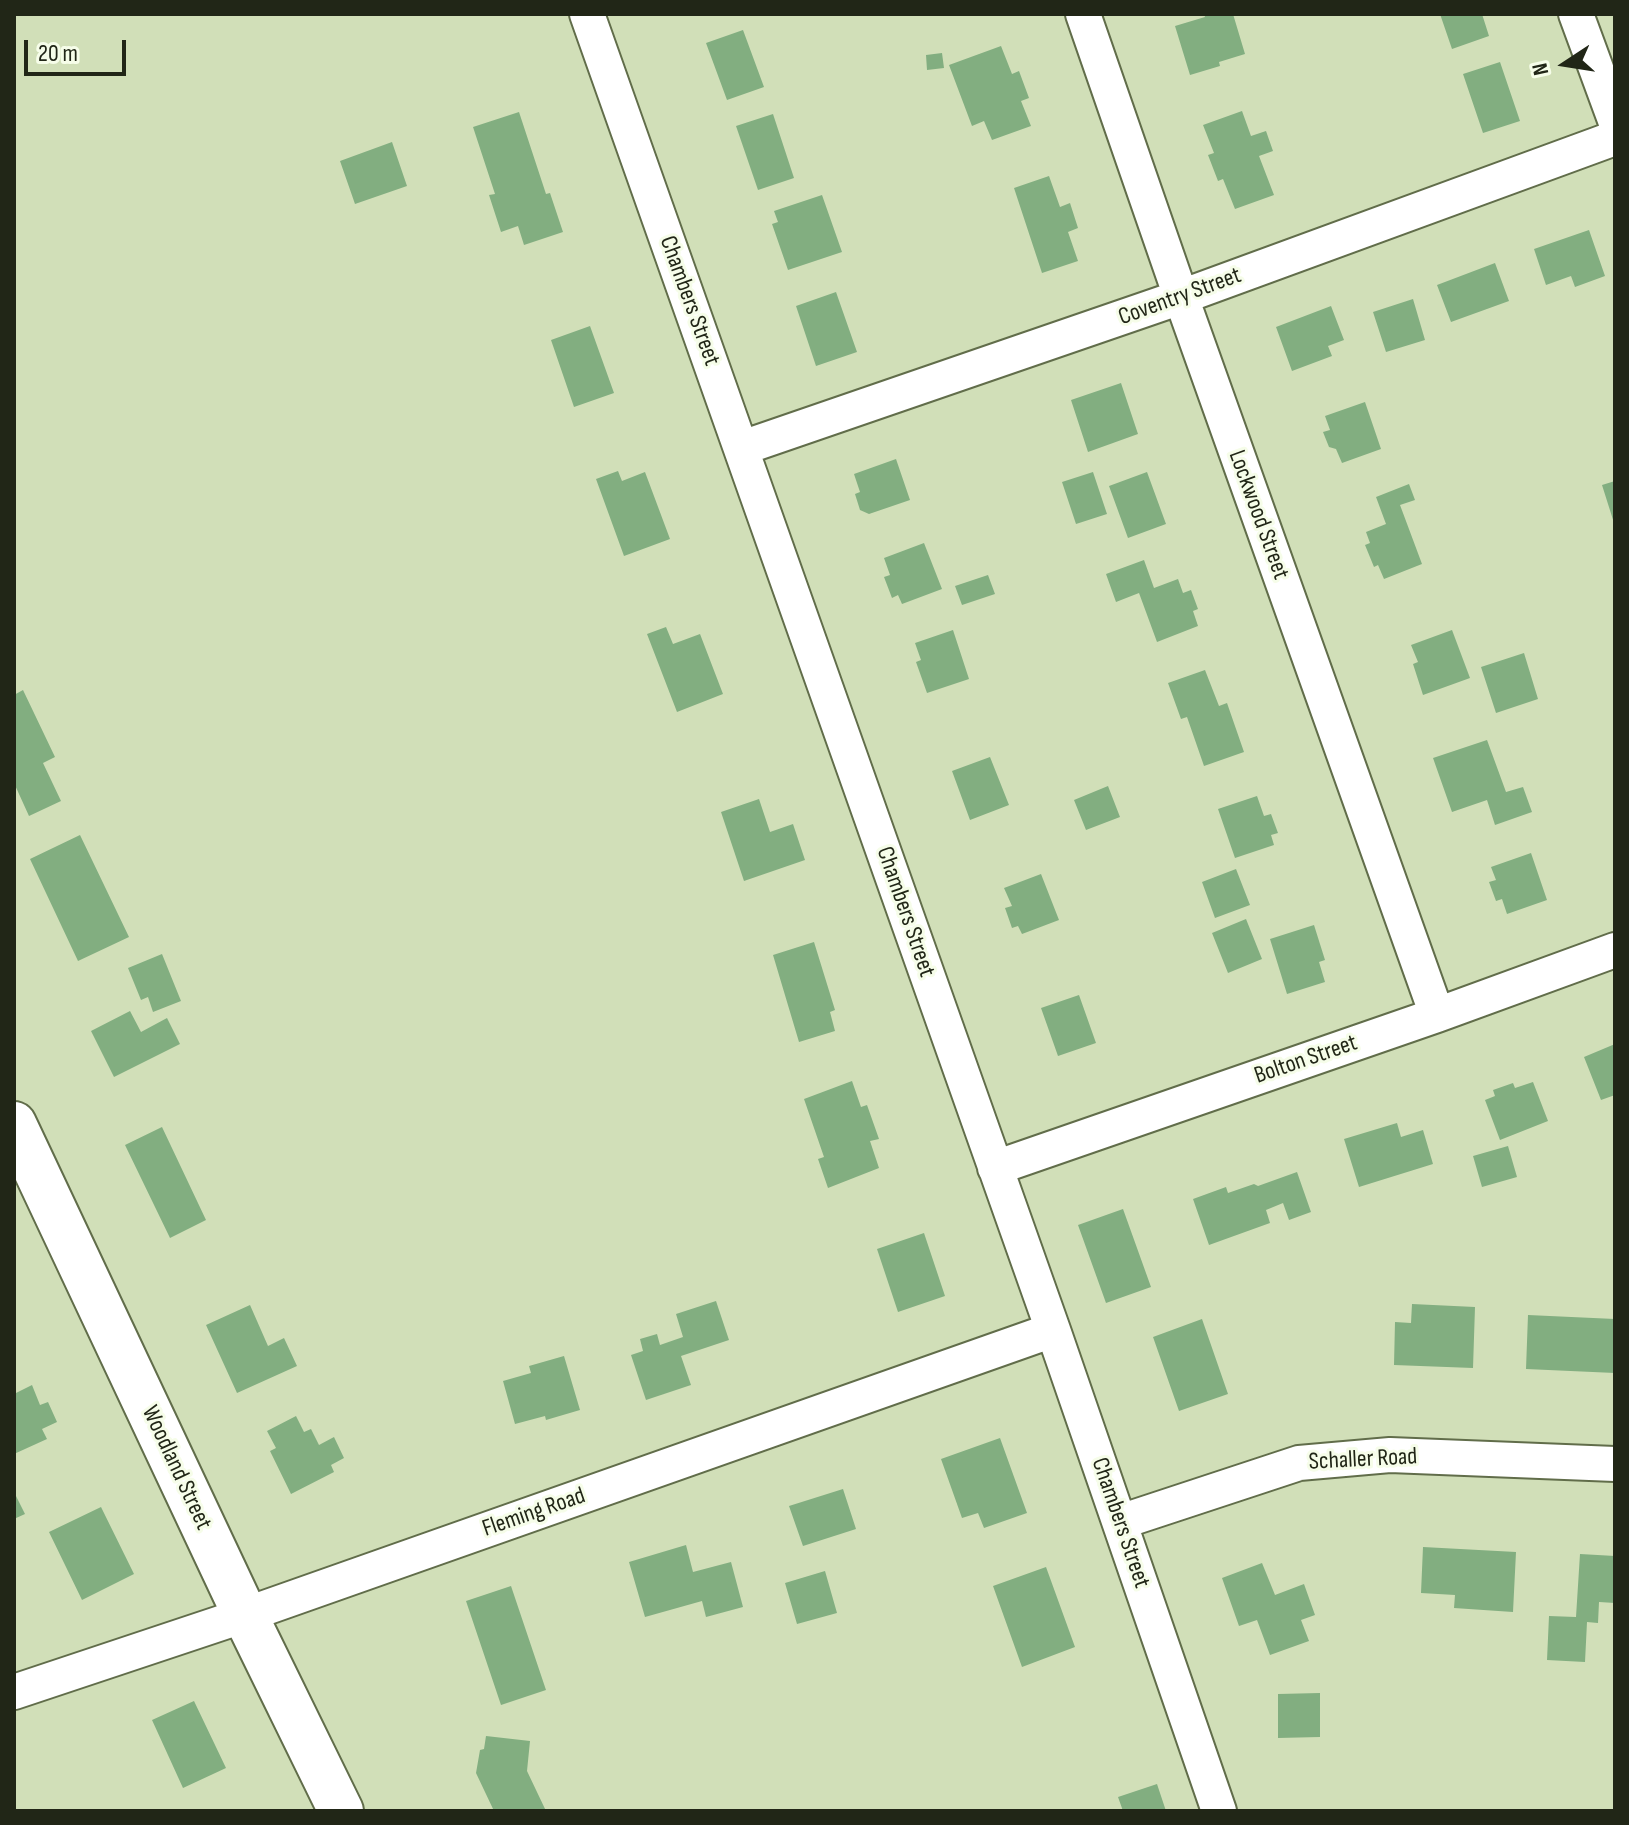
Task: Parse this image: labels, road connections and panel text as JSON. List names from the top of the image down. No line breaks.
{"streets":{"street":["Coventry Street","Chambers Street","Lockwood Street","Bolton Street","Schaller Road","Woodland Street","Fleming Road"]},"crossings":[["Coventry Street","Chambers Street"],["Coventry Street","Lockwood Street"],["Chambers Street","Bolton Street"],["Chambers Street","Schaller Road"],["Chambers Street","Fleming Road"],["Lockwood Street","Bolton Street"],["Woodland Street","Fleming Road"]],"scale_bar":"20 m","north":"left"}
